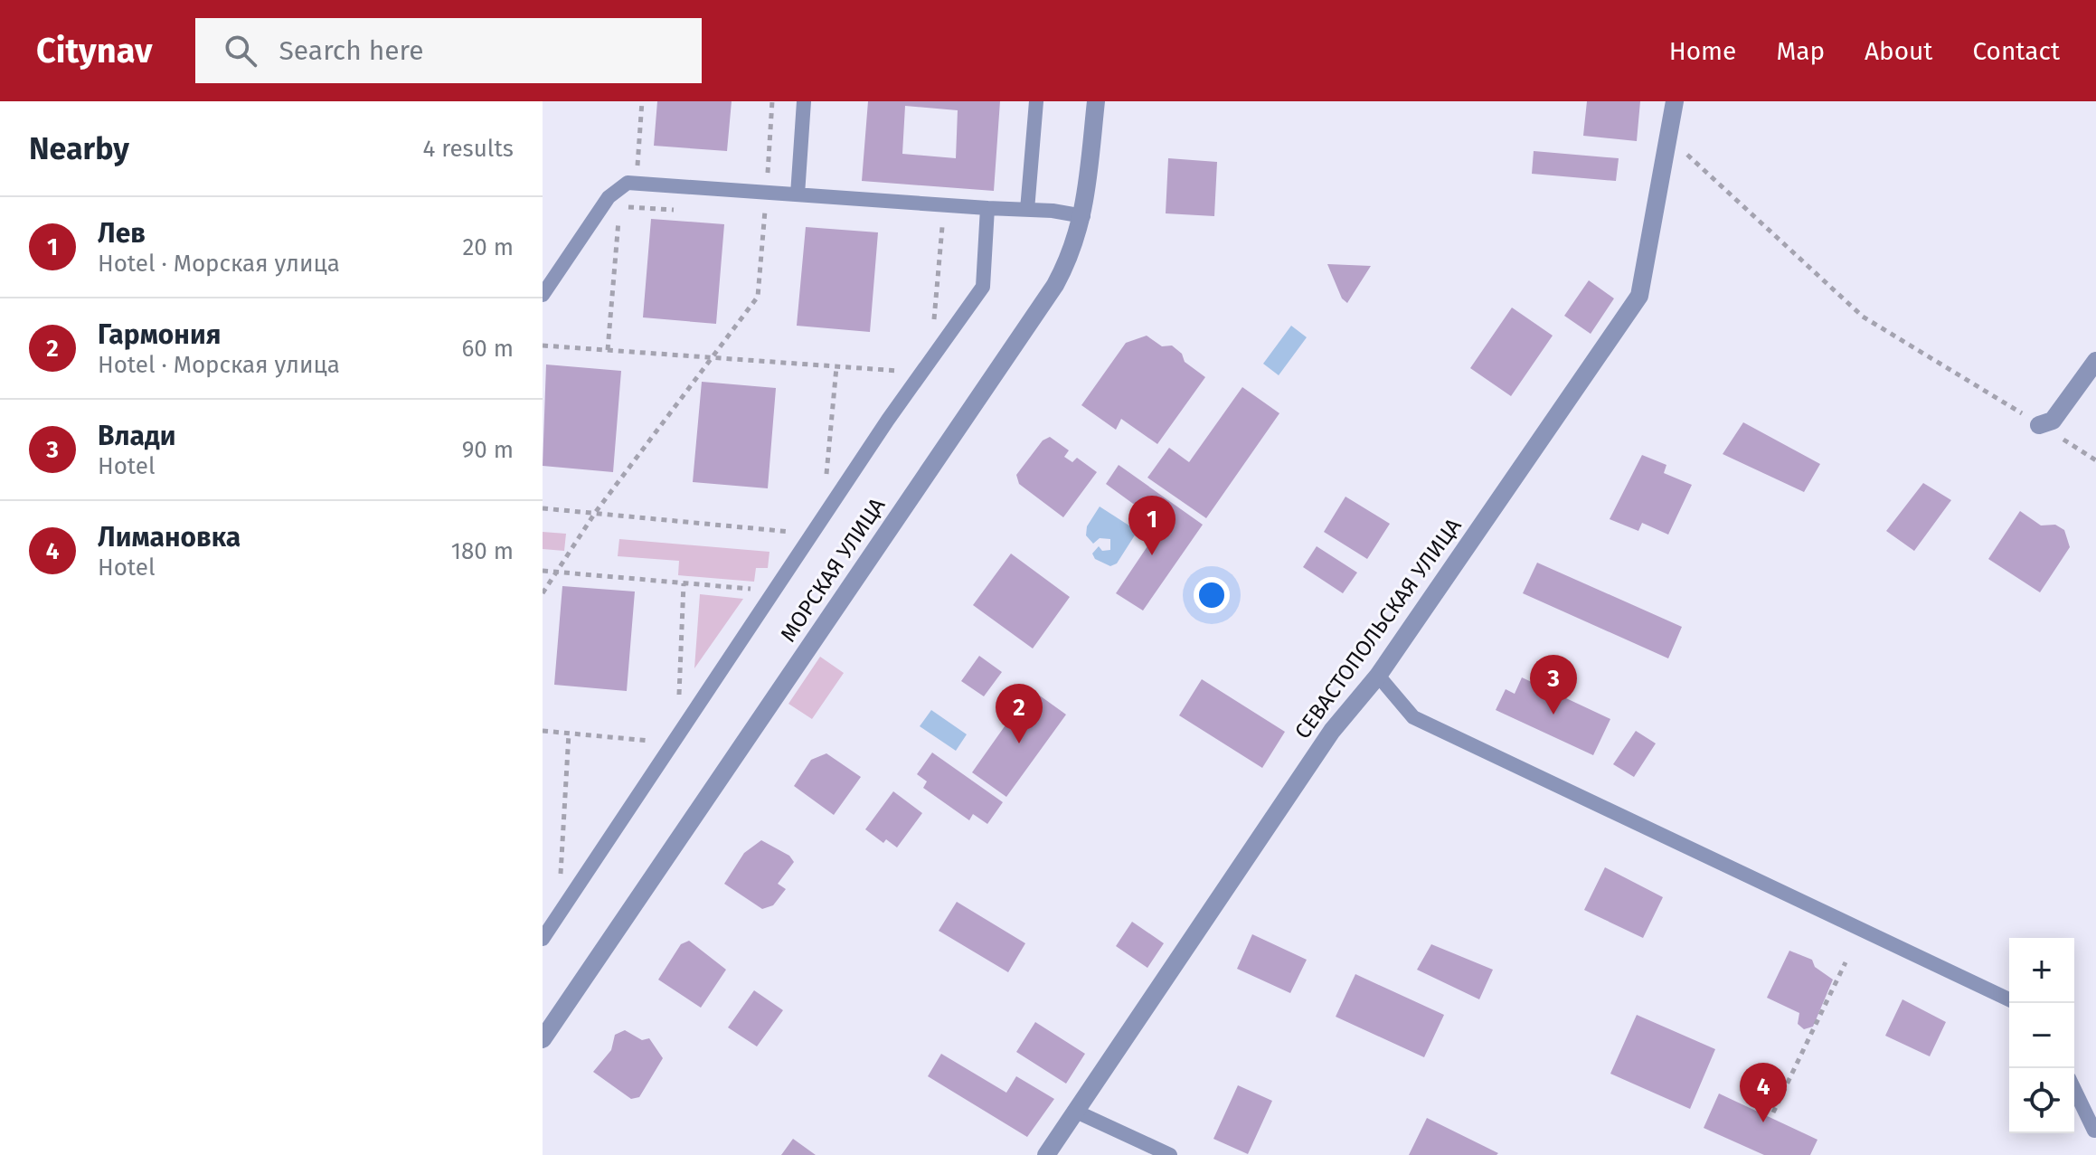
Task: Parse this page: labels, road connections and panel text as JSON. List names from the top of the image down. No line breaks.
{"streets":{"street":["МОРСКАЯ УЛИЦА","СЕВАСТОПОЛЬСКАЯ УЛИЦА"]},"page":{"header":"Citynav","search":"Search here","nav":["Home","Map","About","Contact"],"heading":["Nearby","4 results"],"list":[{"mark":"1","name":"Лев","note":"Hotel · Морская улица","value":"20 m"},{"mark":"2","name":"Гармония","note":"Hotel · Морская улица","value":"60 m"},{"mark":"3","name":"Влади","note":"Hotel","value":"90 m"},{"mark":"4","name":"Лимановка","note":"Hotel","value":"180 m"}],"pins":["1","3","2","4"],"map_buttons":["+","−"]}}
